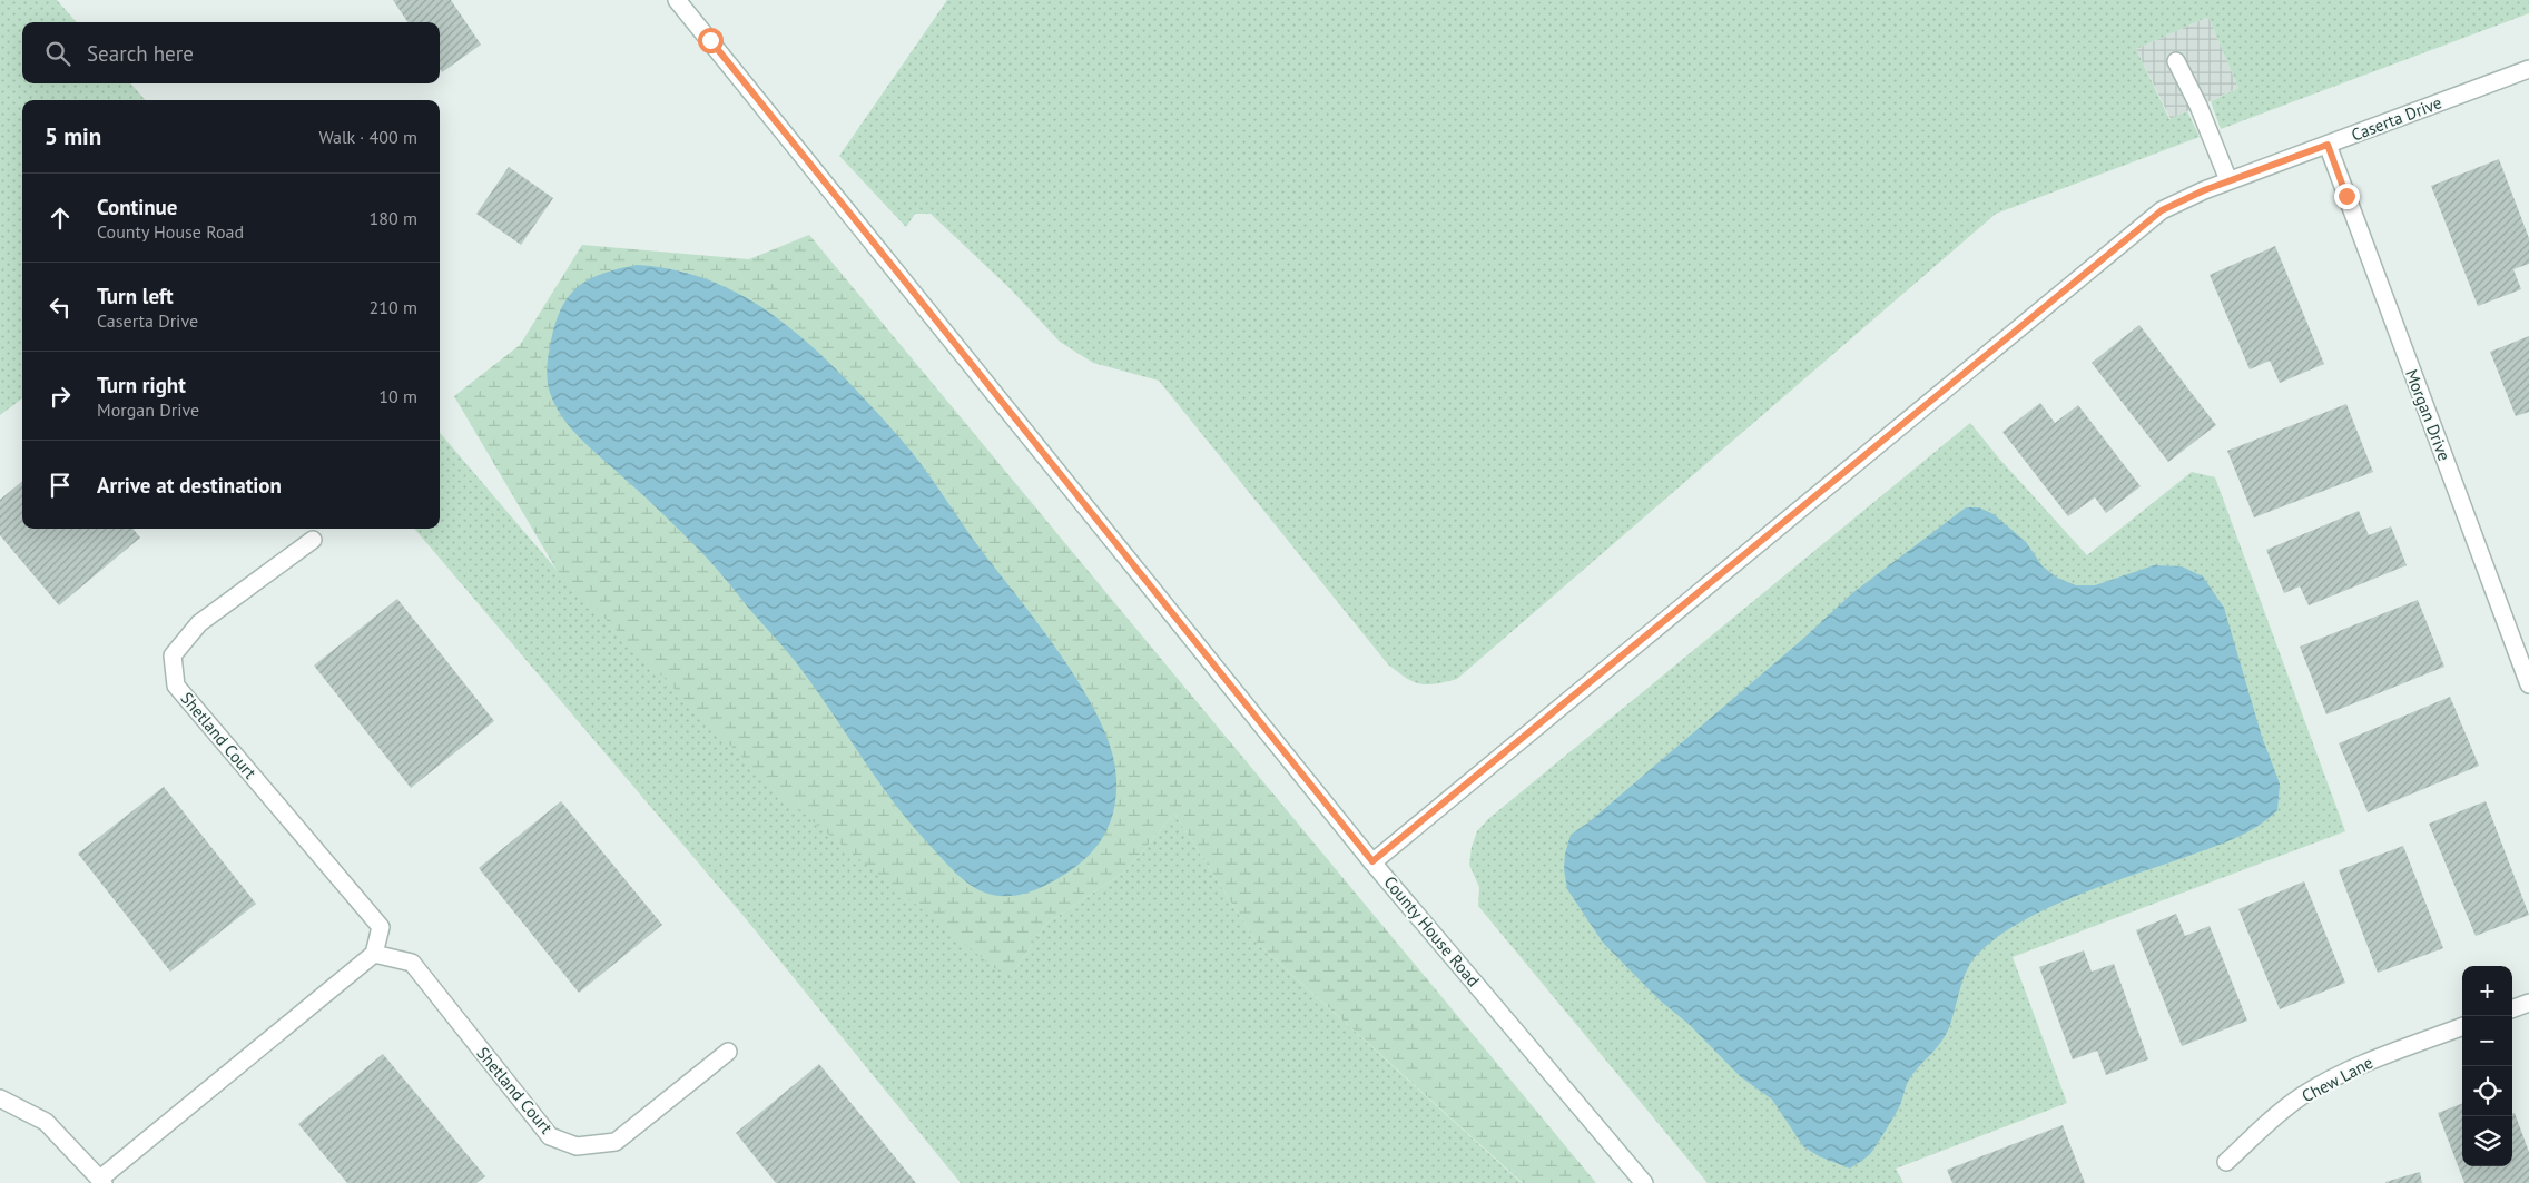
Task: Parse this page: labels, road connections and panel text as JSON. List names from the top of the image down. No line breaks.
{"streets":{"street":["Caserta Drive","Morgan Drive","Shetland Court","County House Road","Chew Lane"]},"crossings":[["Caserta Drive","Morgan Drive"],["Caserta Drive","County House Road"]],"page":{"search":"Search here","heading":["5 min","Walk · 400 m"],"list":[["Continue","County House Road","180 m"],["Turn left","Caserta Drive","210 m"],["Turn right","Morgan Drive","10 m"],"Arrive at destination"],"map_buttons":["+","−"]}}
